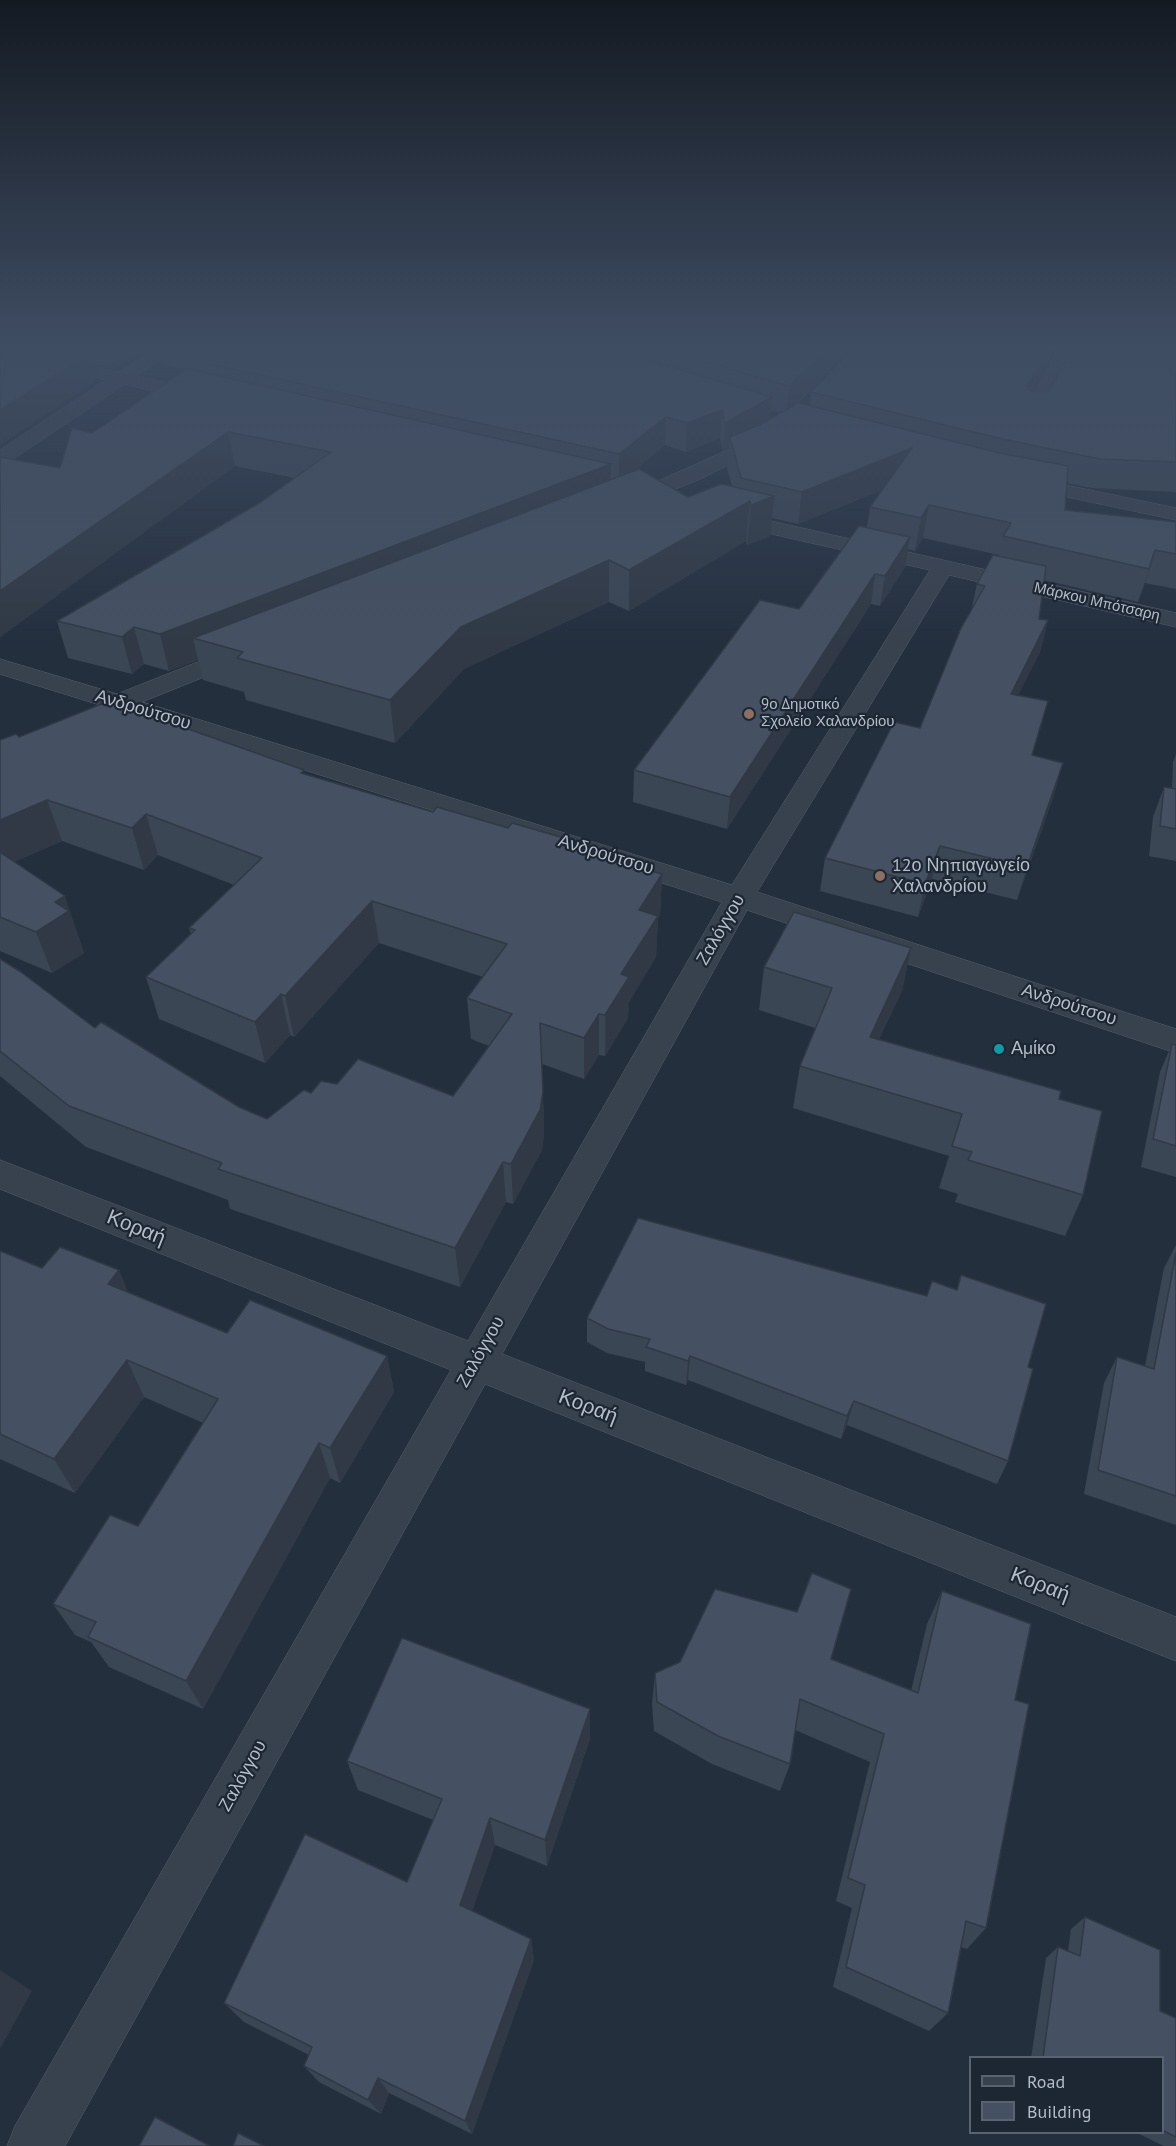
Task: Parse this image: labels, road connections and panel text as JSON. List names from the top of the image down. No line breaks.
{"streets":{"street":["Μάρκου Μπότσαρη","Ανδρούτσου","Ζαλόγγου","Κοραή"]},"crossings":[["Μάρκου Μπότσαρη","Ζαλόγγου"],["Ανδρούτσου","Ζαλόγγου"],["Ζαλόγγου","Κοραή"]],"places":["9ο Δημοτικό Σχολείο Χαλανδρίου","12ο Νηπιαγωγείο Χαλανδρίου","Αμίκο"],"legend":["Road","Building"]}
